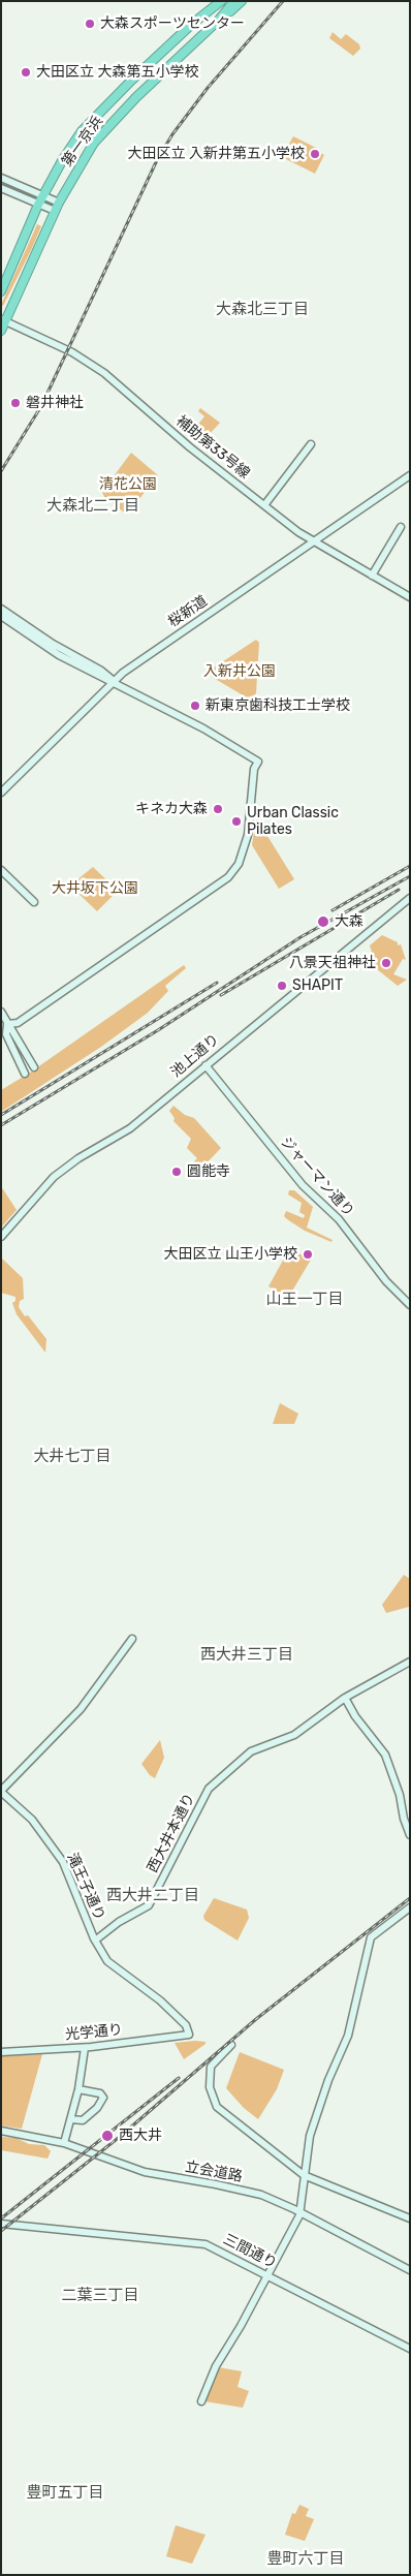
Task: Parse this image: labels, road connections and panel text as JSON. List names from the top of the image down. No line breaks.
{"streets":{"highway":["第一京浜"],"street":["補助第33号線","桜新道","池上通り","ジャーマン通り","西大井本通り","滝王子通り","光学通り","立会道路","三間通り"]},"crossings":[["第一京浜","補助第33号線"],["補助第33号線","桜新道"],["池上通り","ジャーマン通り"],["西大井本通り","滝王子通り"],["滝王子通り","光学通り"]],"districts":["大森北三丁目","大森北二丁目","山王一丁目","大井七丁目","西大井三丁目","西大井二丁目","二葉三丁目","豊町五丁目","豊町六丁目"],"parks":["清花公園","入新井公園","大井坂下公園"],"places":["大森スポーツセンター","大田区立 大森第五小学校","大田区立 入新井第五小学校","磐井神社","新東京歯科技工士学校","キネカ大森","Urban Classic Pilates","大森","八景天祖神社","SHAPIT","圓能寺","大田区立 山王小学校","西大井"]}
